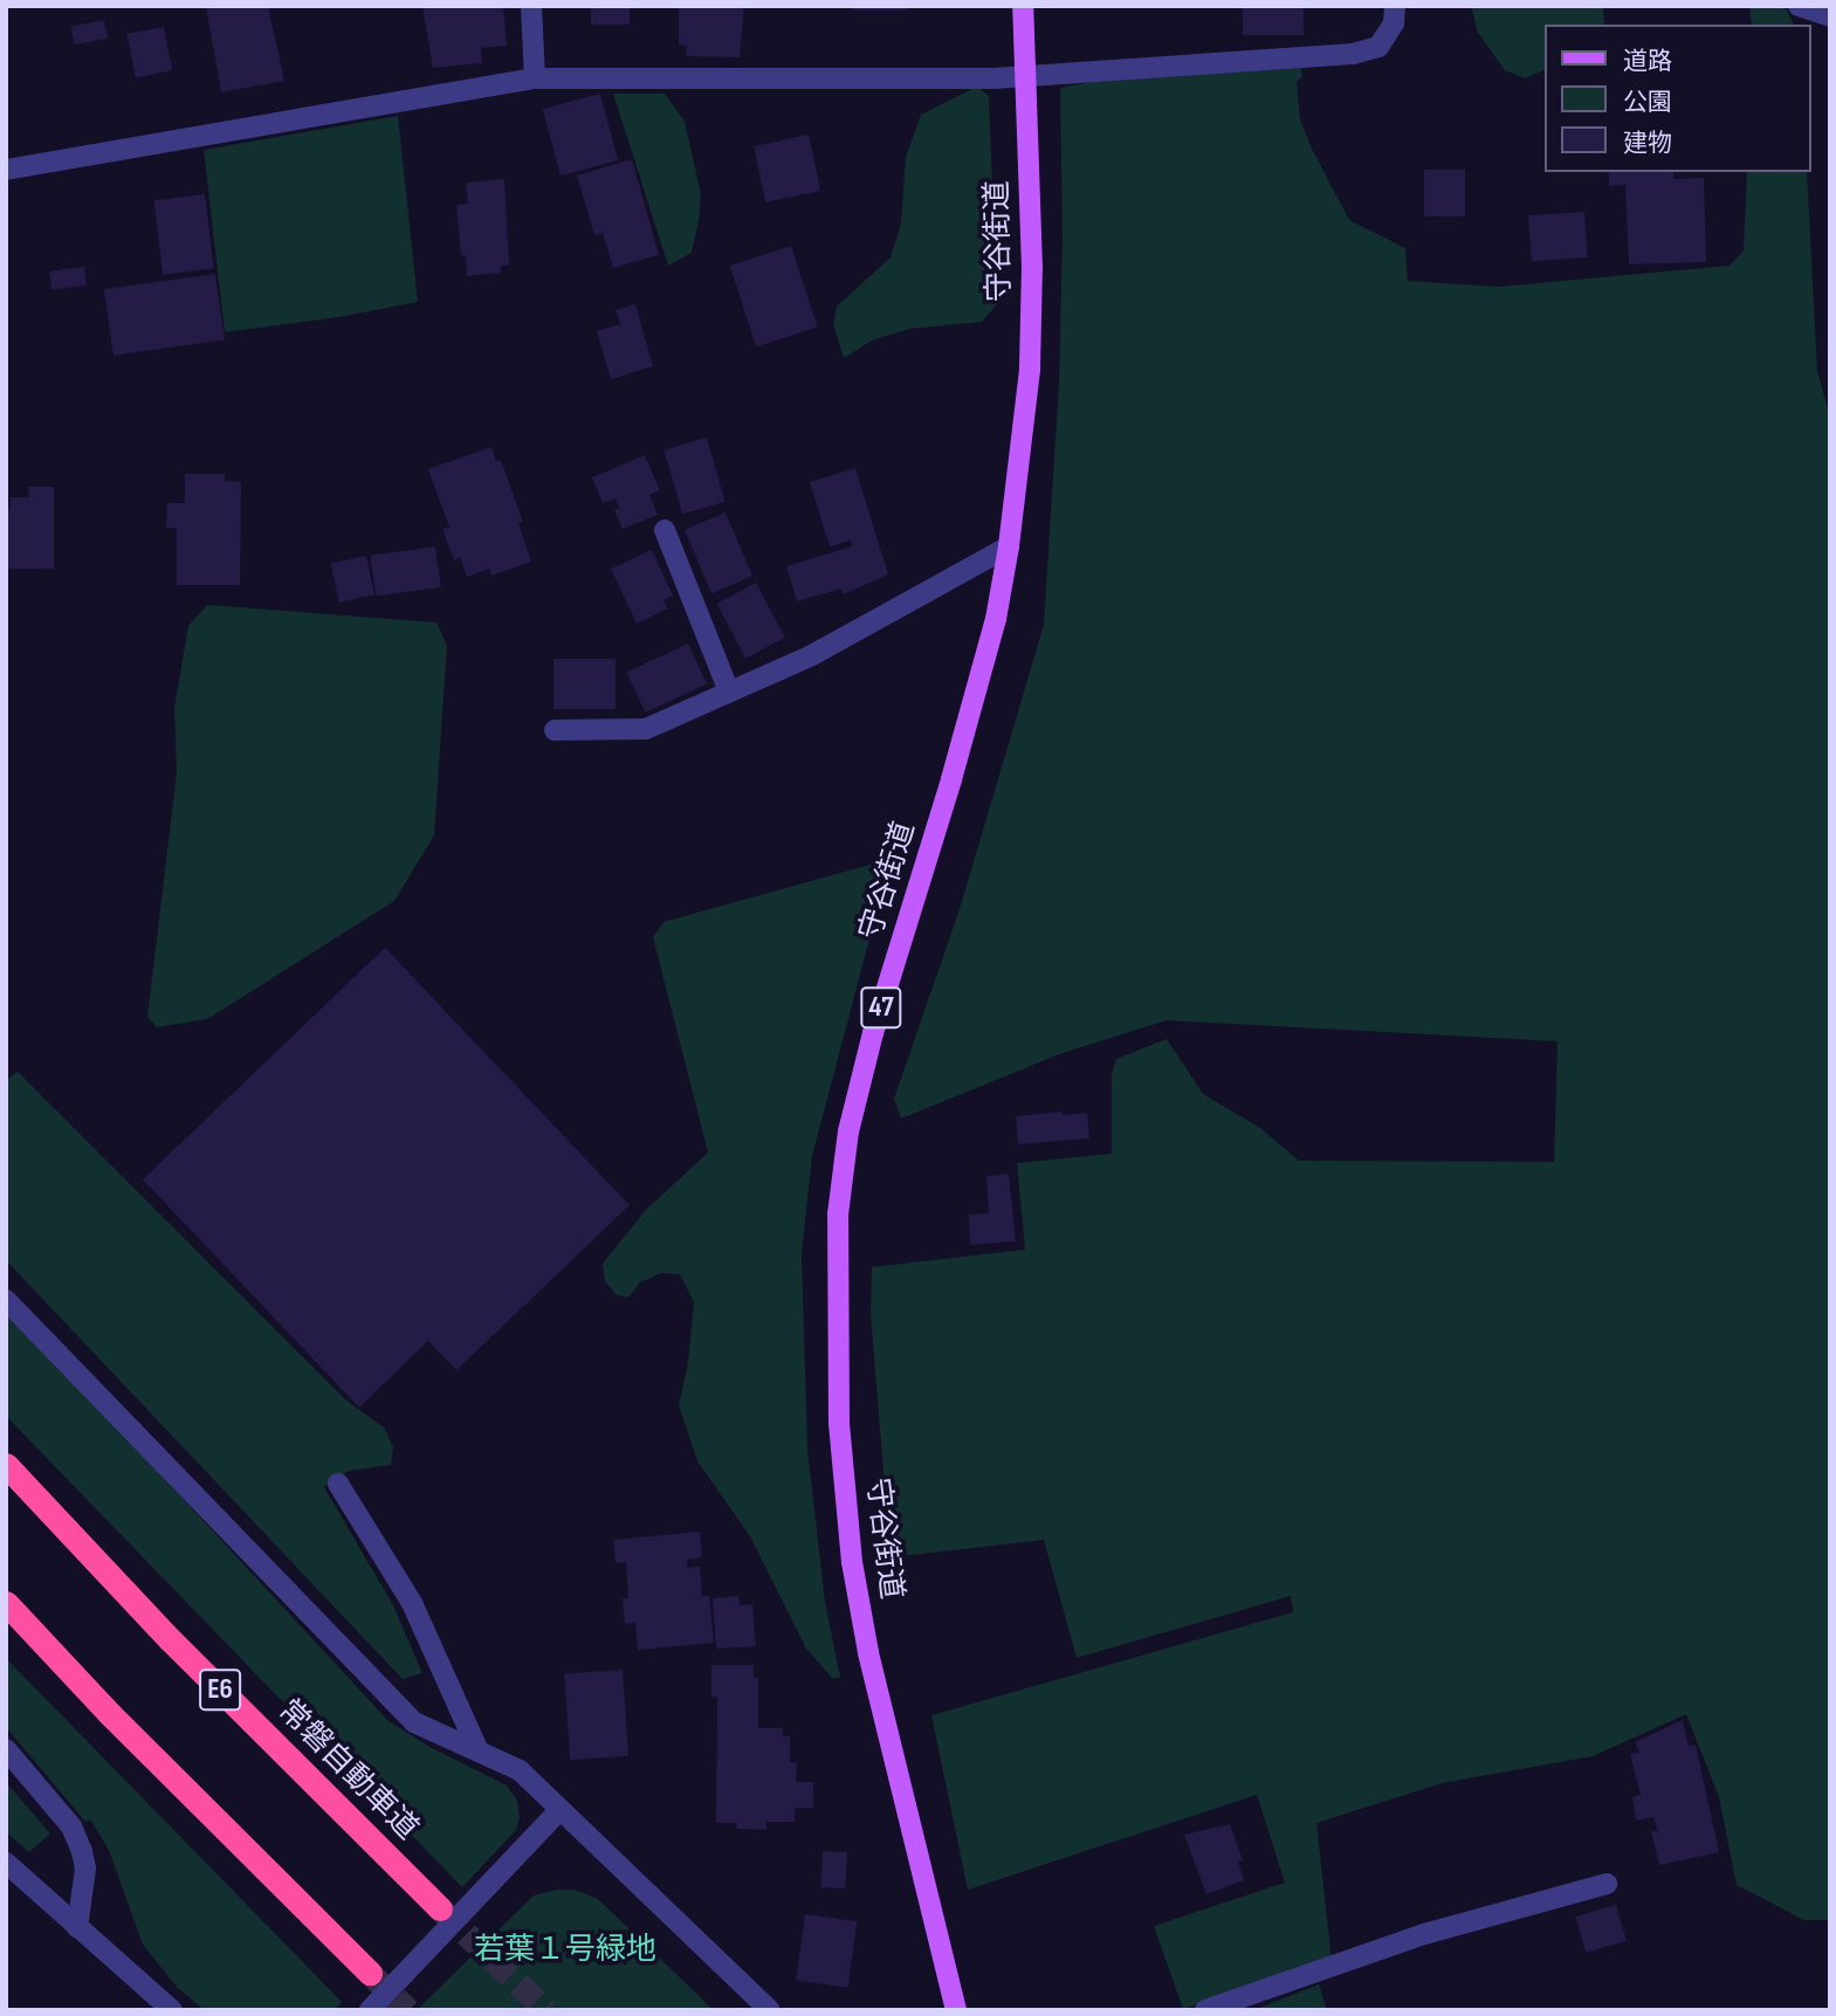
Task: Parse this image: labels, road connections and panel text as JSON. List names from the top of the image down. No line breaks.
{"streets":{"highway":["E6","常磐自動車道"],"main road":["守谷街道","47"]},"parks":["若葉１号緑地"],"legend":["道路","公園","建物"]}
